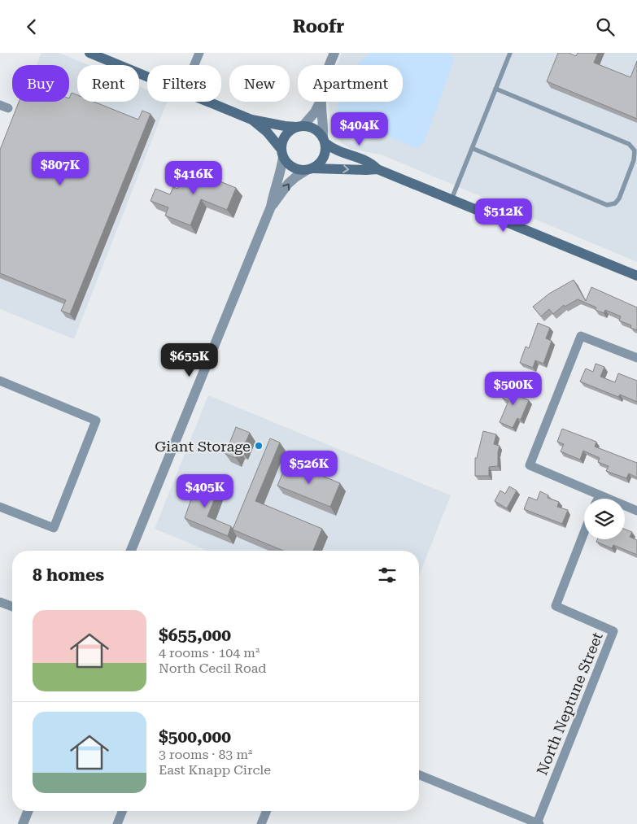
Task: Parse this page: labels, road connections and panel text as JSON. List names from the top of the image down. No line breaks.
{"streets":{"street":["North Neptune Street"]},"places":["Giant Storage"],"page":{"header":"Roofr","chip":["Buy","Rent","Filters","New","Apartment"],"price":["$404K","$807K","$416K","$512K","$655K","$500K","$526K","$405K"],"heading":"8 homes","list":[{"name":"$655,000","note":"4 rooms · 104 m² · North Cecil Road"},{"name":"$500,000","note":"3 rooms · 83 m² · East Knapp Circle"}]}}
